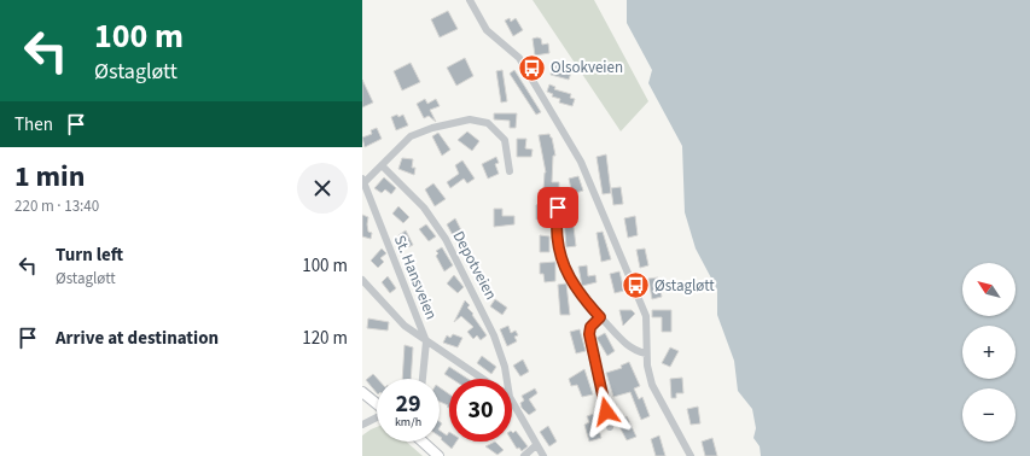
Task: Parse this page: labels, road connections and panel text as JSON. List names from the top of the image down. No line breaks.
{"streets":{"street":["Depotveien","St. Hansveien"]},"places":{"bus stop":["Olsokveien","Østagløtt"]},"north":"top left","page":{"turn":["100 m","Østagløtt"],"then":"Then","heading":["1 min","220 m · 13:40"],"list":[{"name":"Turn left","note":"Østagløtt","value":"100 m"},{"name":"Arrive at destination","value":"120 m"}],"map_buttons":["+","−"],"speed":"29 km/h","limit":"30"}}
